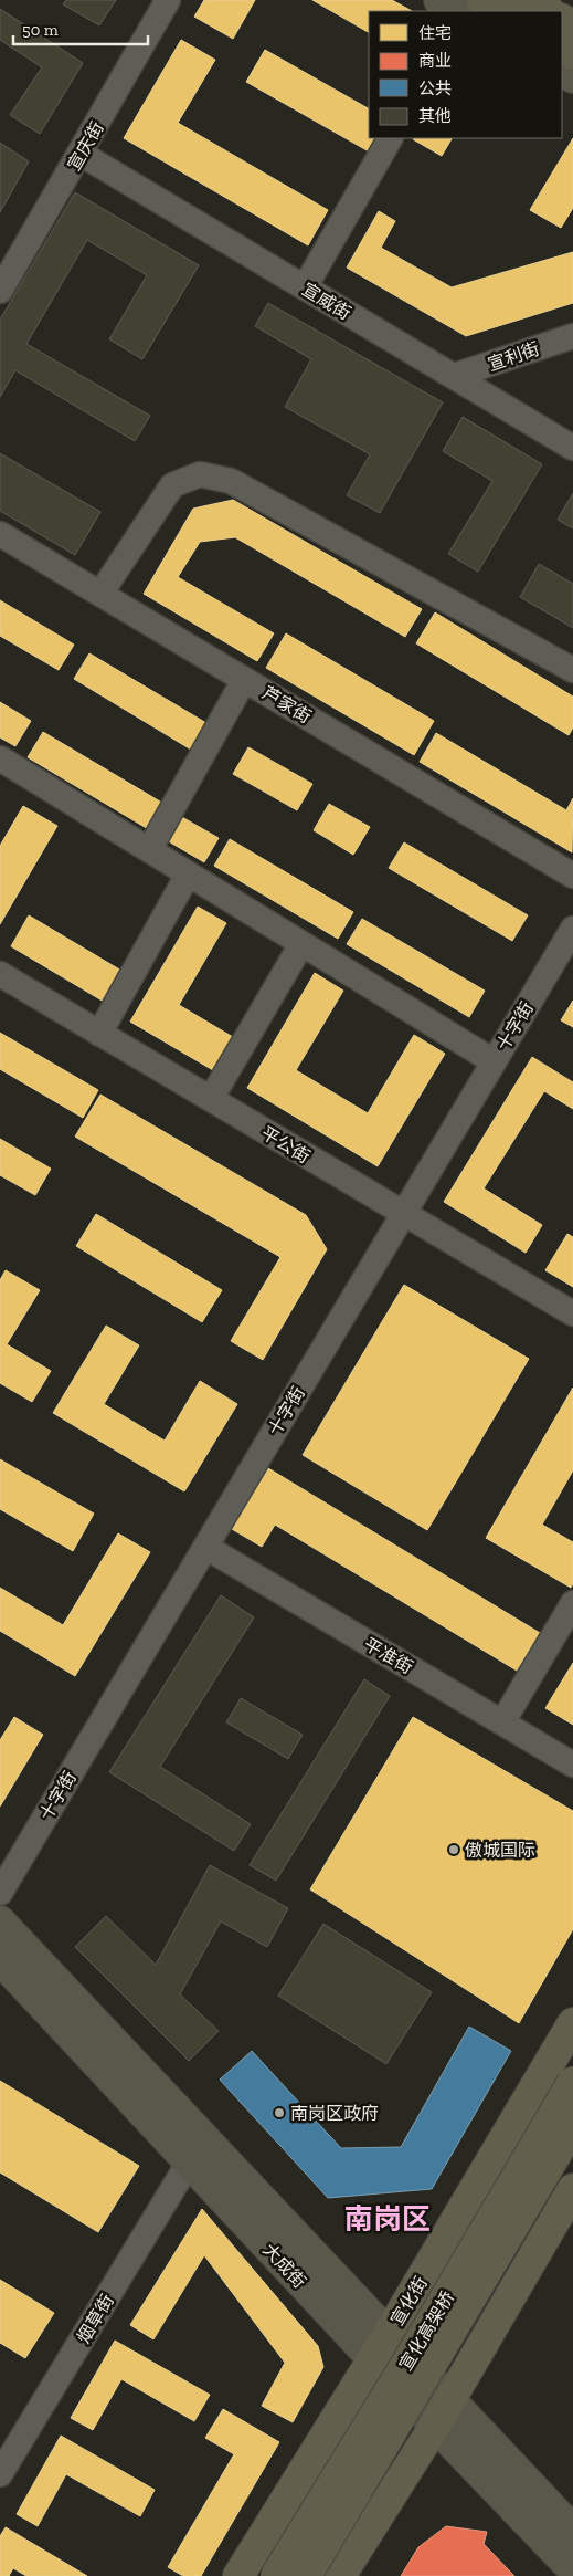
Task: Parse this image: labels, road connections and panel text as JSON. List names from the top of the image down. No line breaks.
{"streets":{"highway":["宣化街","宣化高架桥"],"main road":["大成街"],"street":["宣庆街","宣威街","宣利街","芦家街","十字街","平公街","平准街","烟草街"]},"crossings":[["宣庆街","宣威街"],["宣威街","宣利街"],["十字街","平公街"],["十字街","平准街"],["大成街","宣化街"],["大成街","烟草街"]],"districts":["南岗区"],"places":["傲城国际","南岗区政府"],"legend":["住宅","商业","公共","其他"],"scale_bar":"50 m"}
